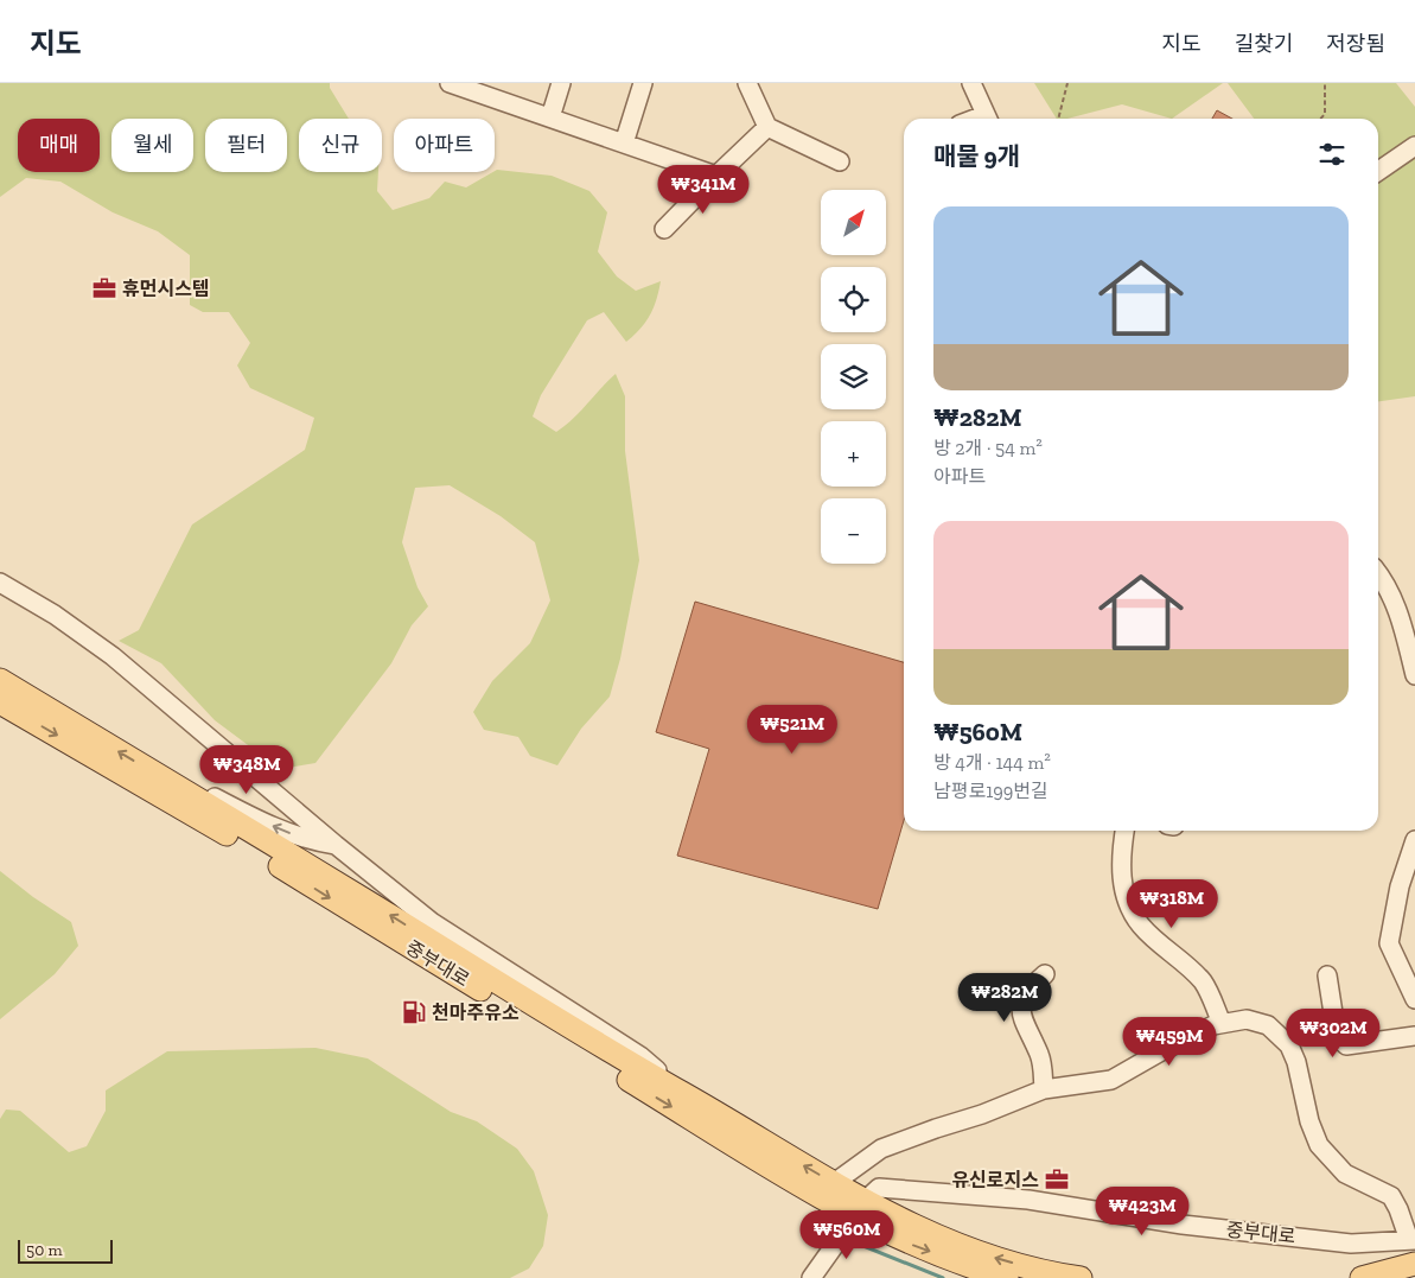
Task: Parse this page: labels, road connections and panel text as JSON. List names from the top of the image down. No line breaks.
{"streets":{"main road":["중부대로"]},"places":{"office":["휴먼시스템","유신로지스"],"fuel station":["천마주유소"]},"scale_bar":"50 m","north":"top right","page":{"header":"지도","nav":["지도","길찾기","저장됨"],"chip":["매매","월세","필터","신규","아파트"],"heading":"매물 9개","price":["₩341M","₩521M","₩348M","₩318M","₩282M","₩302M","₩459M","₩423M","₩560M"],"map_buttons":["+","−"],"list":[{"name":"₩282M","note":"방 2개 · 54 m² · 아파트"},{"name":"₩560M","note":"방 4개 · 144 m² · 남평로199번길"}],"scale":"50 m"}}
